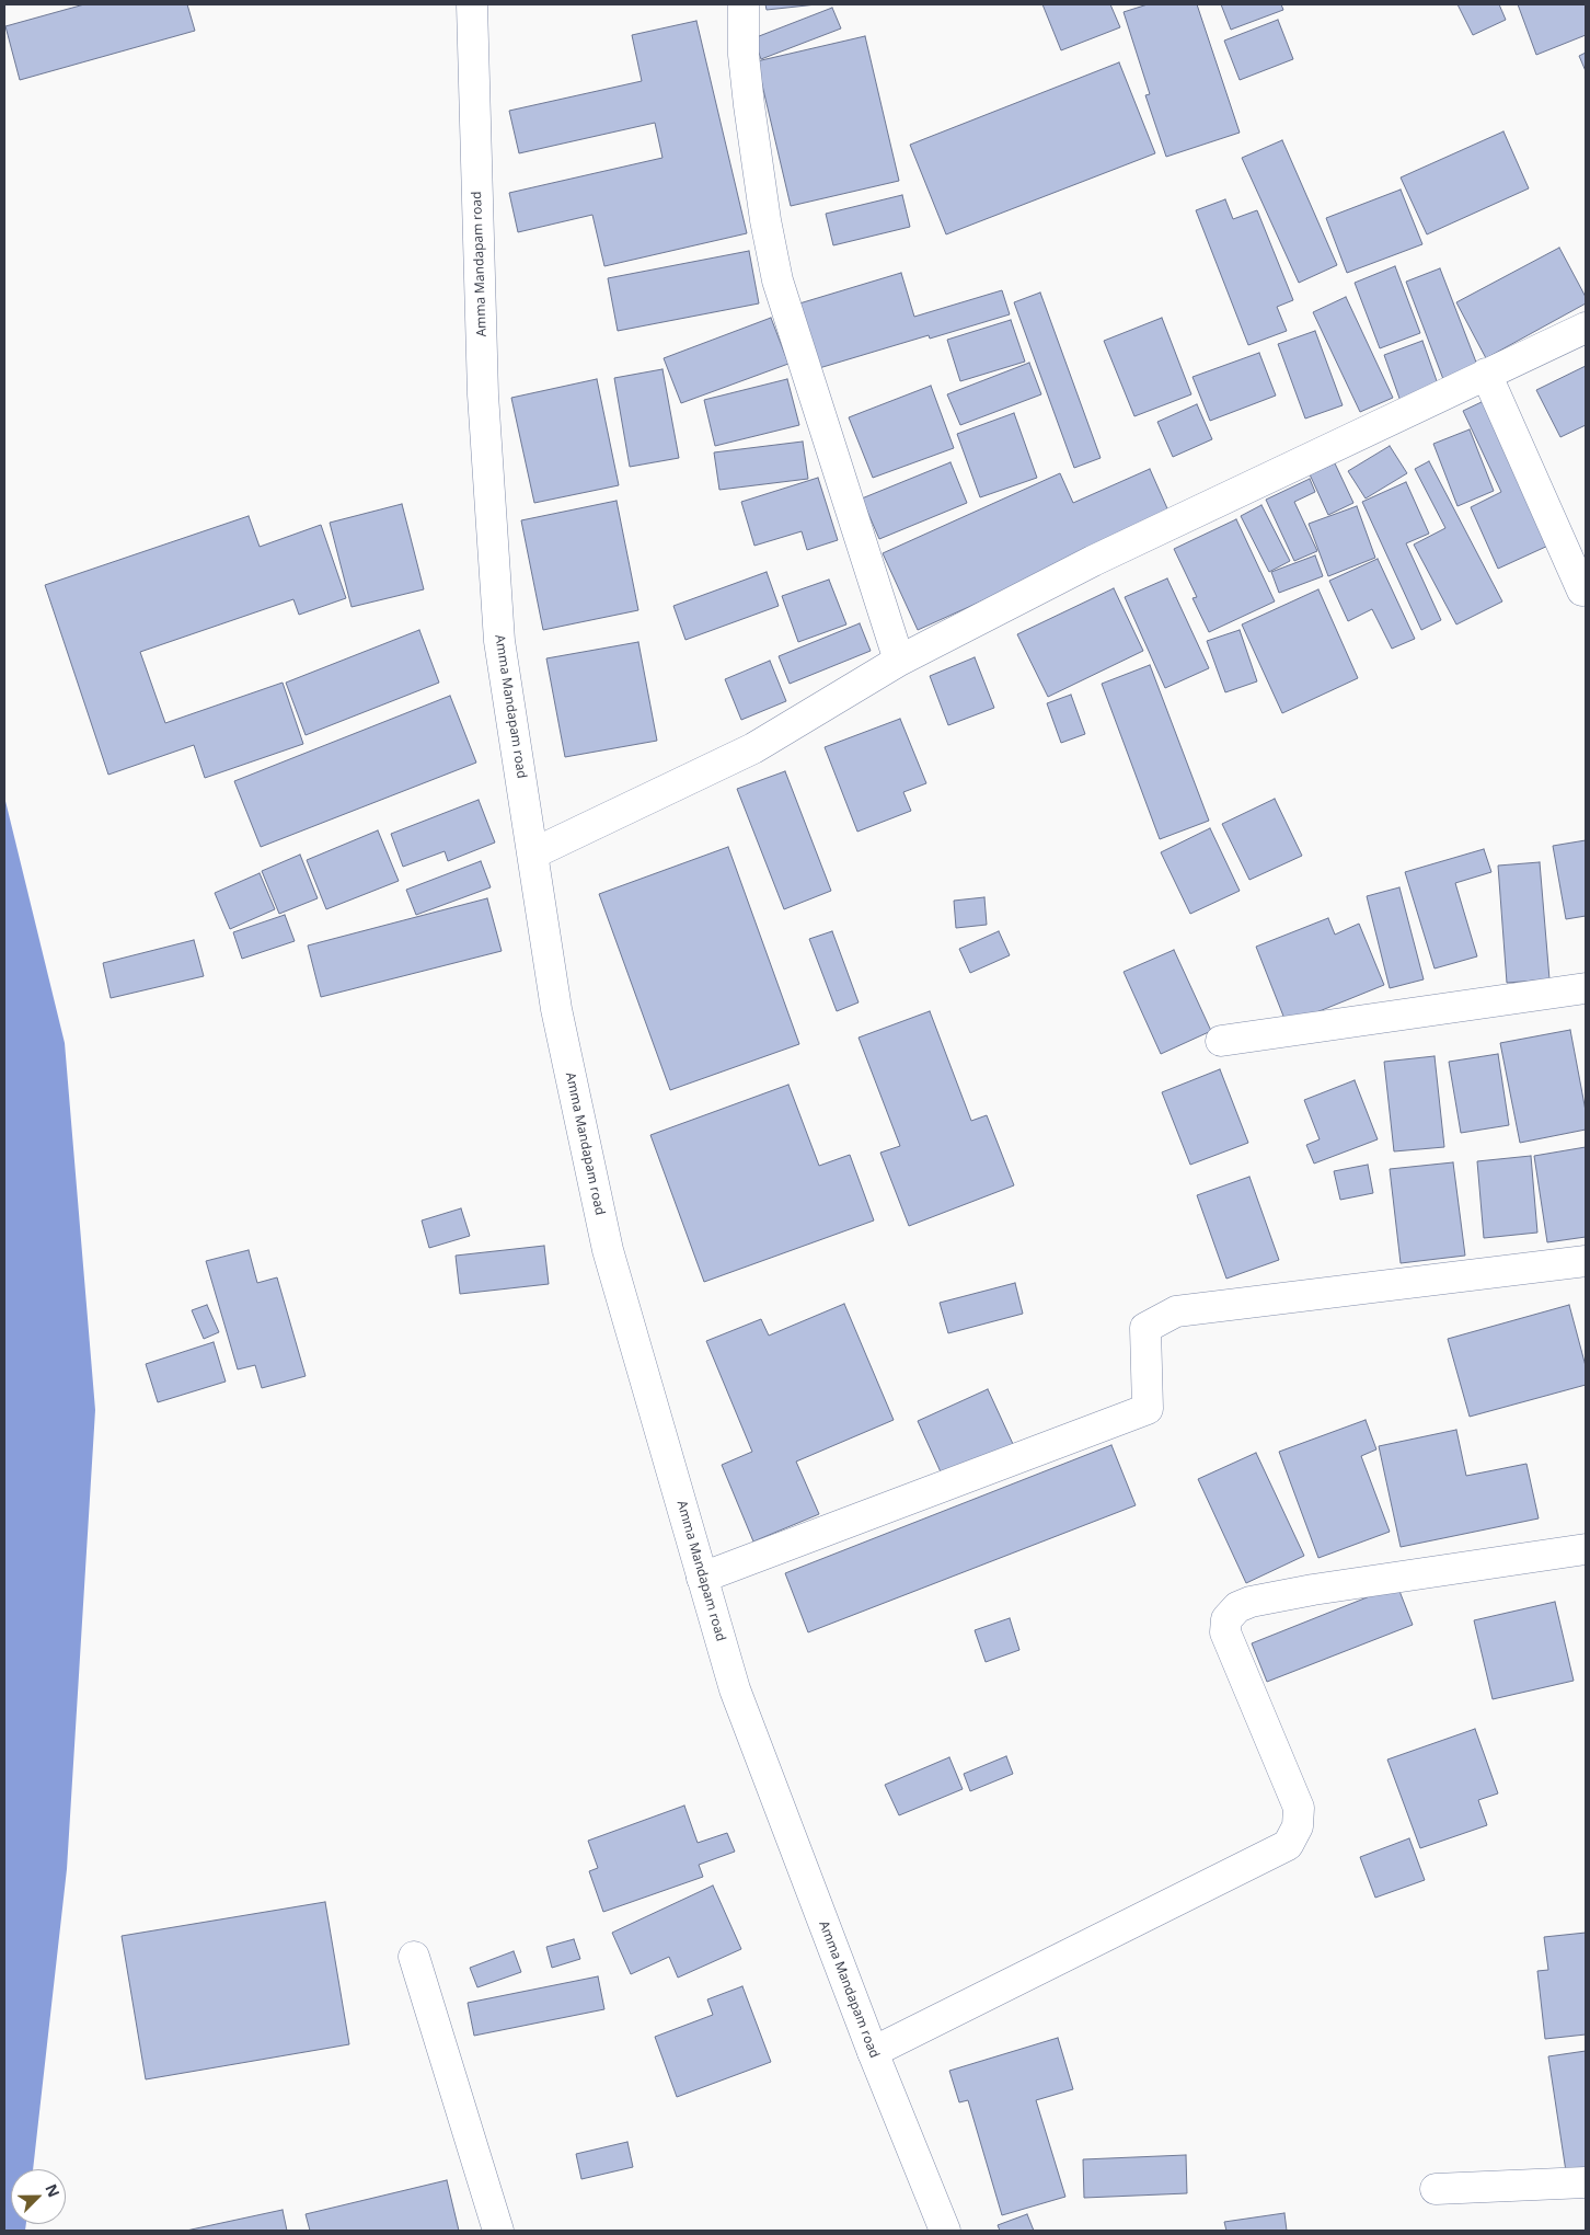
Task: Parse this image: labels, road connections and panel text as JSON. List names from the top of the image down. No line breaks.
{"streets":{"street":["Amma Mandapam road"]},"north":"top right"}
